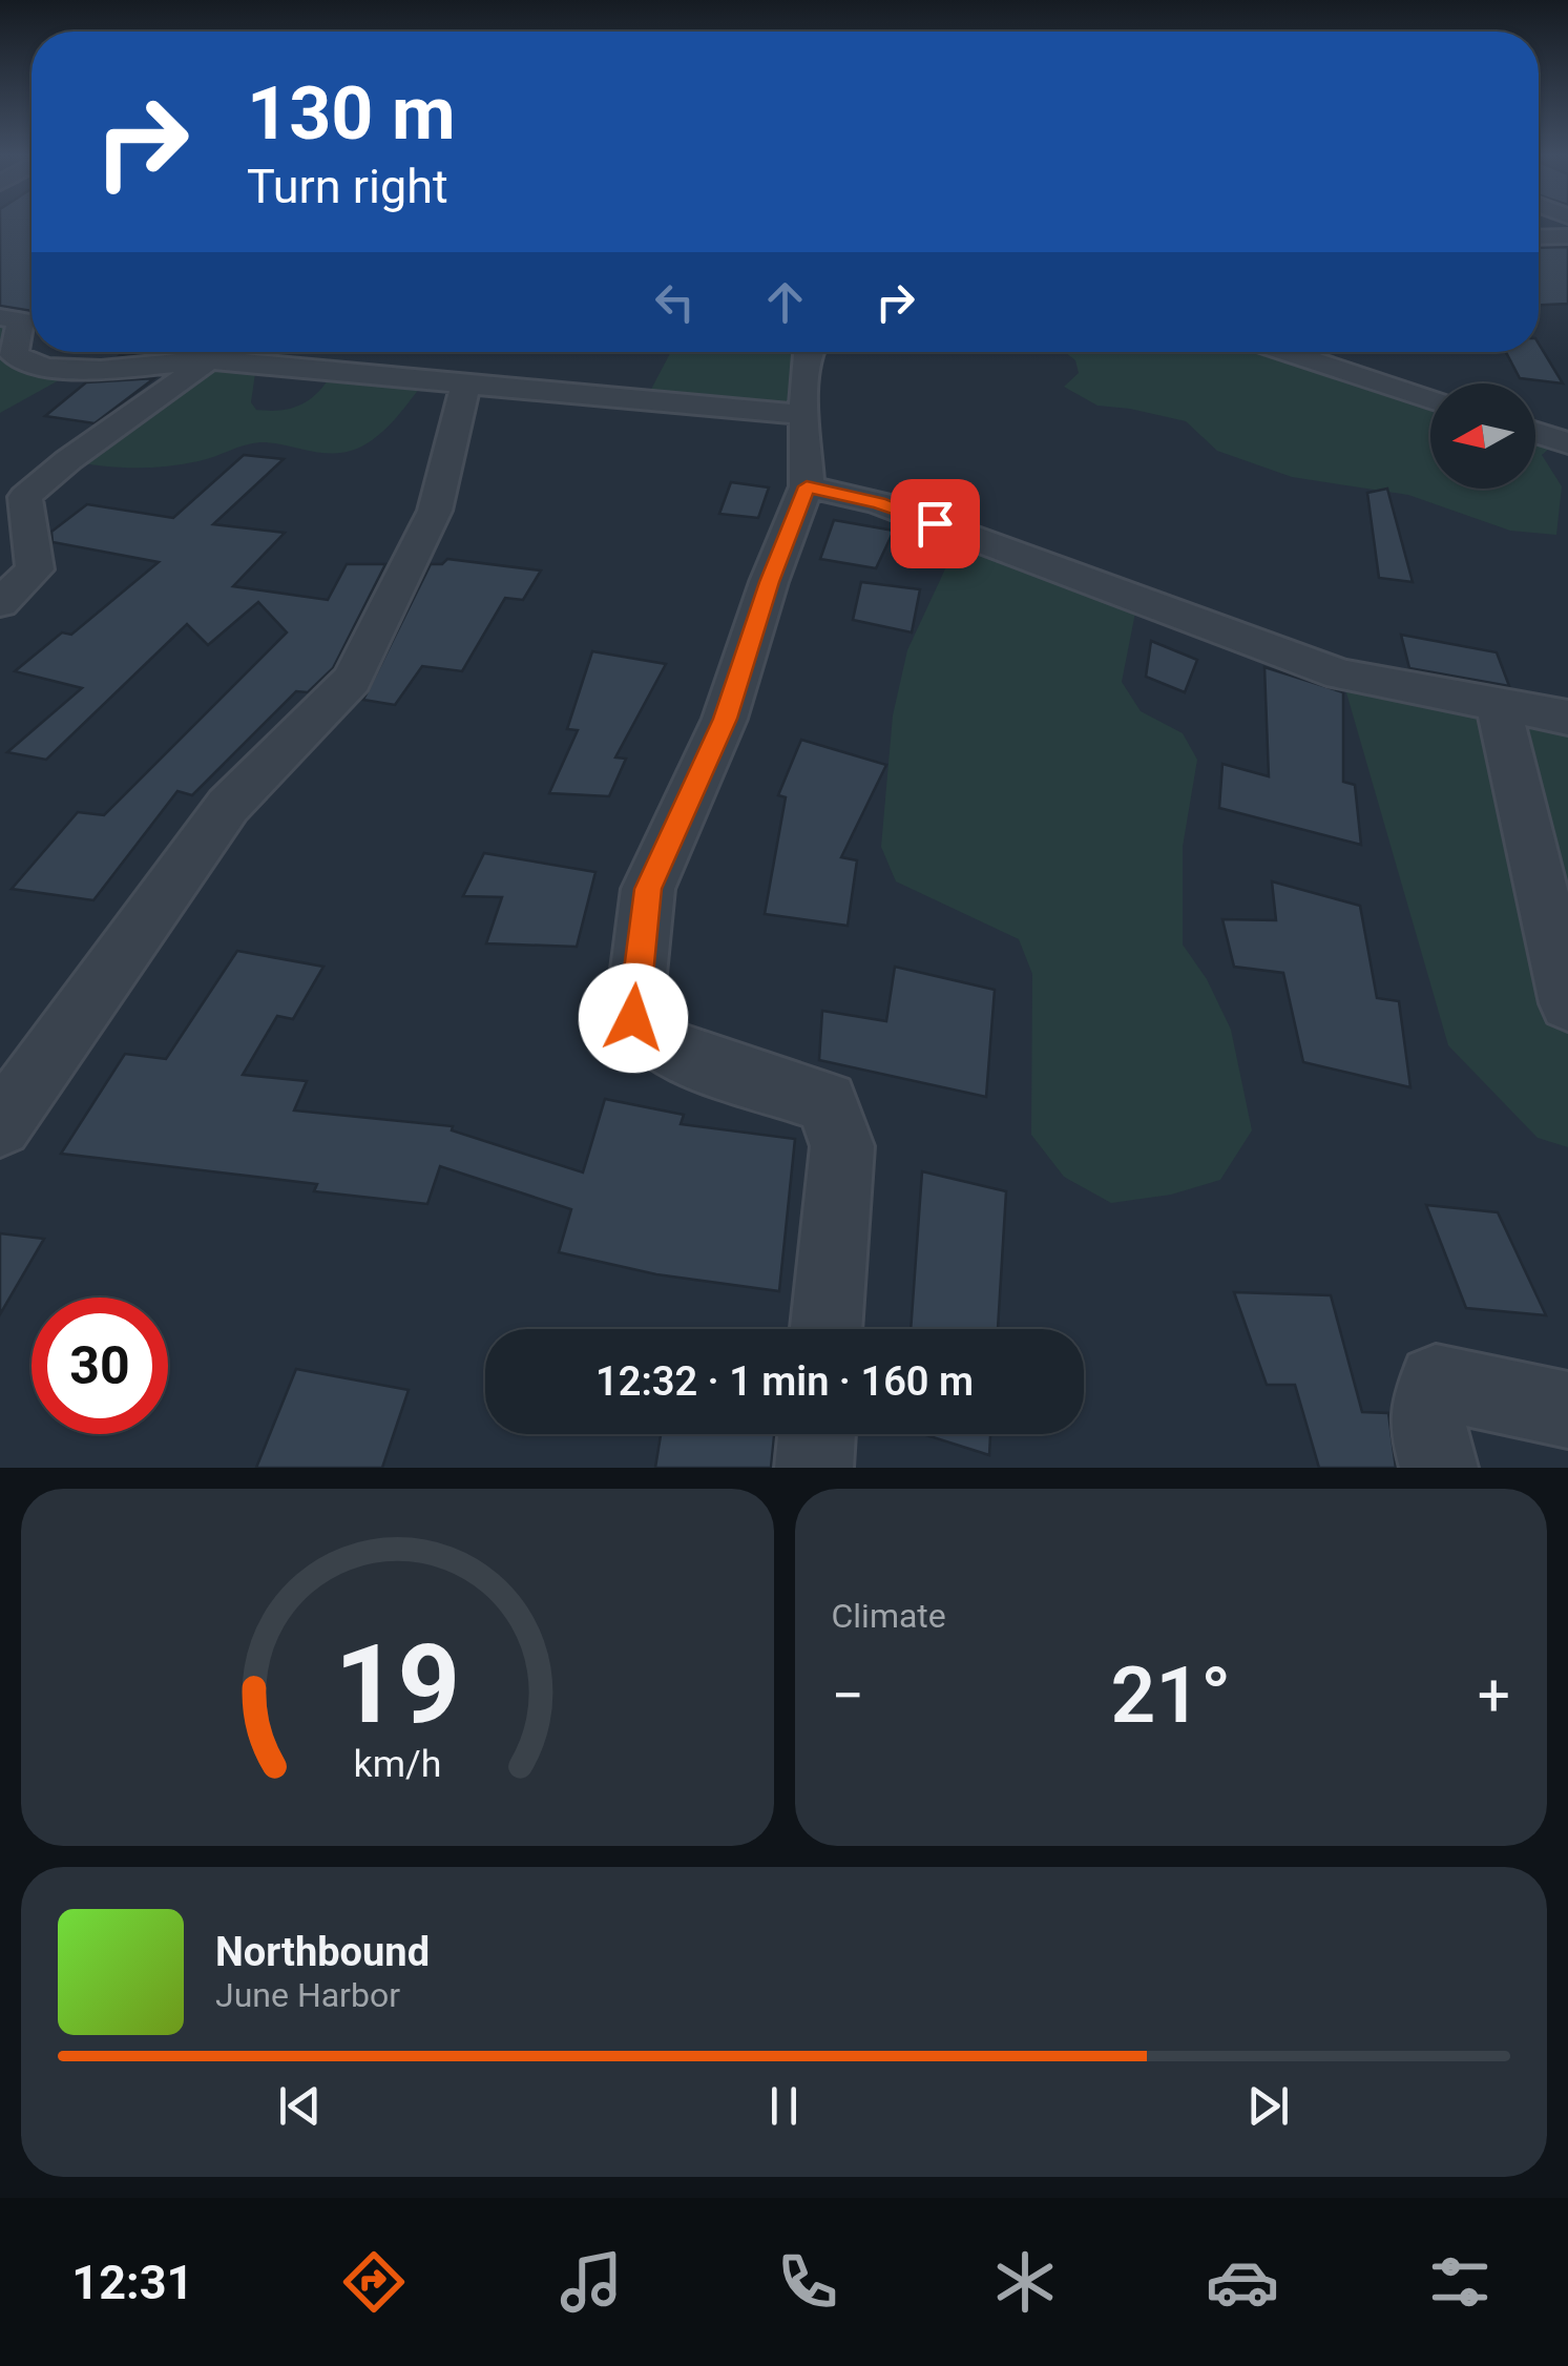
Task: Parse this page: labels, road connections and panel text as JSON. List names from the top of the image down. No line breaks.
{"north":"left","page":{"turn":["130 m","Turn right"],"limit":"30","trip":"12:32 · 1 min · 160 m","tile":"Climate","heat":["−","21°","+"],"song":["Northbound","June Harbor"],"tabs":"12:31","gauge":["19","km/h"]}}
